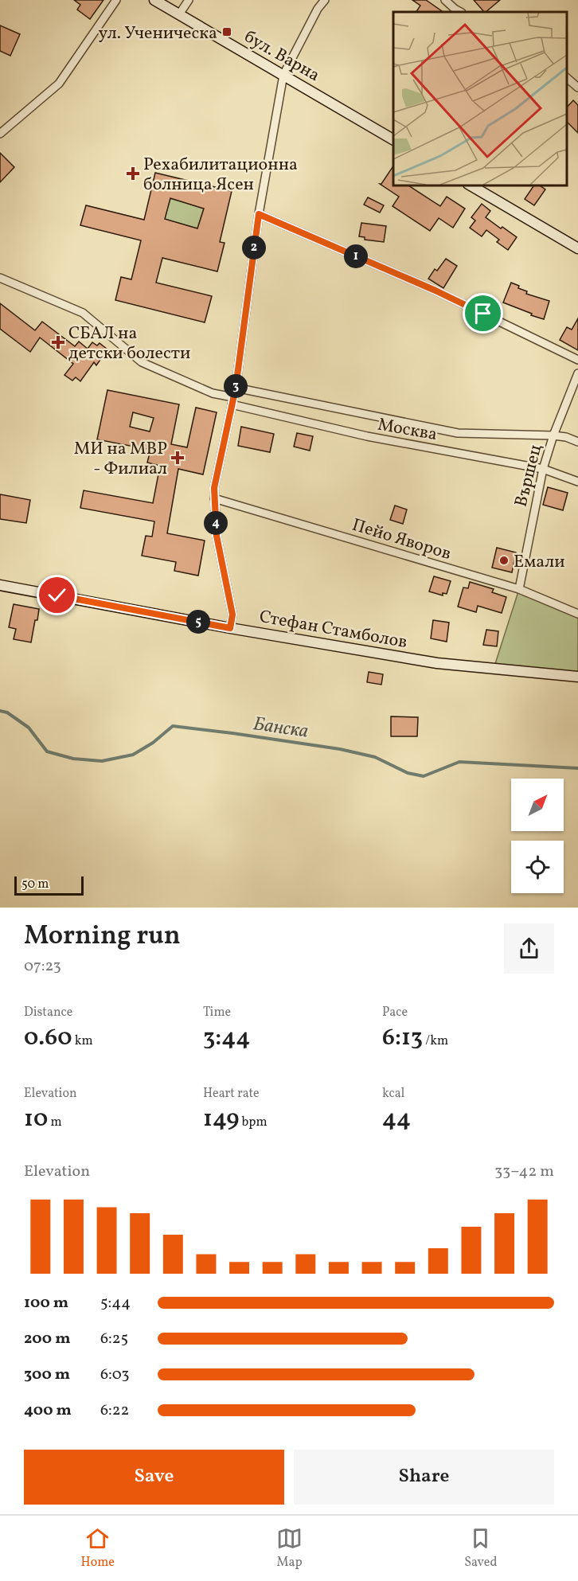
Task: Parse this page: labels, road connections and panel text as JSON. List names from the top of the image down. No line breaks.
{"streets":{"street":["бул. Варна","Москва","Вършец","Пейо Яворов","Стефан Стамболов"]},"crossings":[["Москва","Вършец"],["Вършец","Пейо Яворов"]],"water":["Банска"],"places":{"transit":["ул. Ученическа"],"health":["Рехабилитационна болница Ясен","СБАЛ на детски болести","МИ на МВР - Филиал"],"other":["Емали"]},"scale_bar":"50 m","north":"top right","page":{"pins":["2","1","3","4","5"],"scale":"50 m","heading":["Morning run","07:23"],"stats":[["Distance","0.60 km"],["Time","3:44"],["Pace","6:13 /km"],["Elevation","10 m"],["Heart rate","149 bpm"],["kcal","44"]],"chart":["Elevation","33–42 m"],"list":[{"name":"100 m","note":"5:44"},{"name":"200 m","note":"6:25"},{"name":"300 m","note":"6:03"},{"name":"400 m","note":"6:22"}],"buttons":["Save","Share"],"tabs":["Home","Map","Saved"]}}
